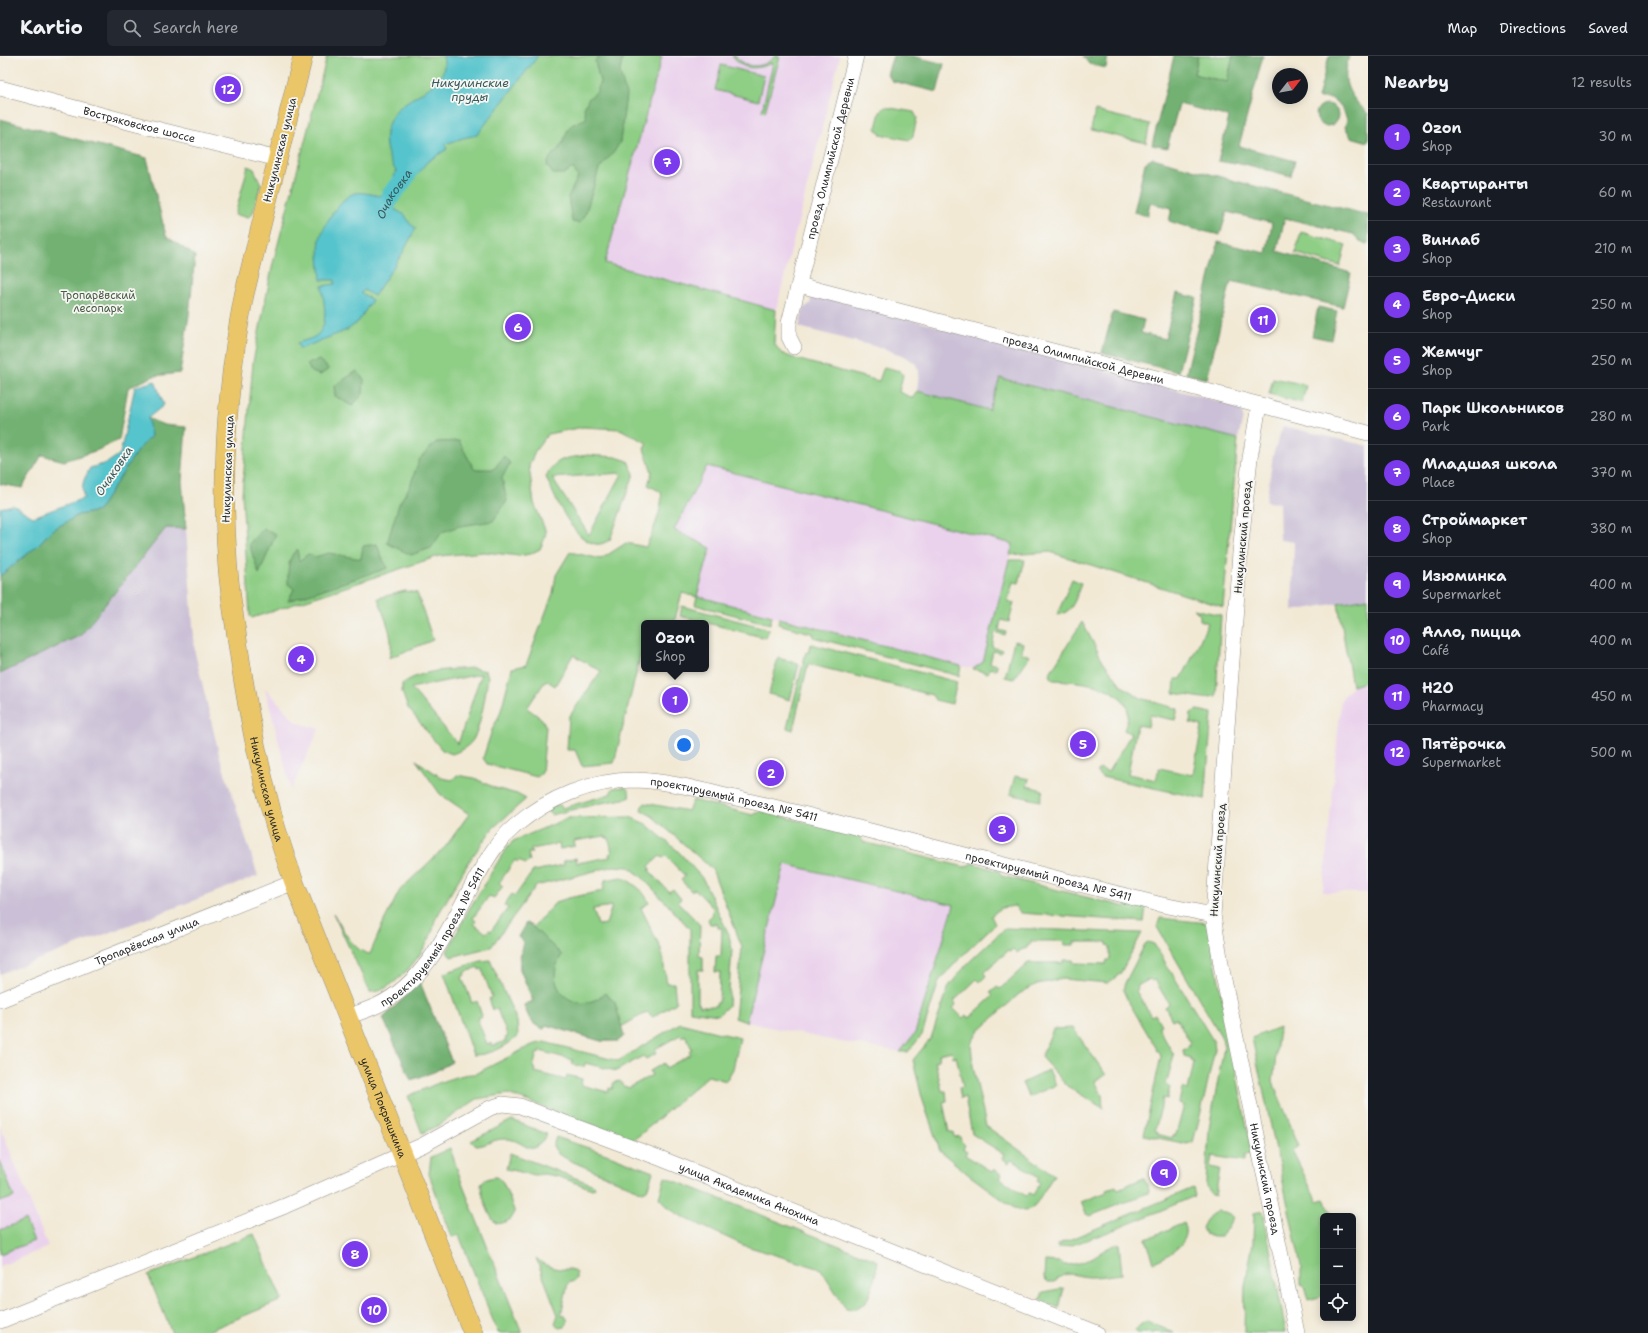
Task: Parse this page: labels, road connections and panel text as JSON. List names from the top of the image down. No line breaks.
{"streets":{"main road":["Никулинская улица","улица Покрышкина"],"street":["Востряковское шоссе","проезд Олимпийской Деревни","Никулинский проезд","проектируемый проезд № 5411","Тропарёвская улица","улица Академика Анохина"]},"crossings":[["Востряковское шоссе","Никулинская улица"],["Никулинская улица","Тропарёвская улица"],["Никулинская улица","улица Покрышкина"],["проезд Олимпийской Деревни","Никулинский проезд"],["Никулинский проезд","проектируемый проезд № 5411"],["проектируемый проезд № 5411","улица Покрышкина"],["Тропарёвская улица","улица Покрышкина"],["улица Покрышкина","улица Академика Анохина"]],"water":["Никулинские пруды","Очаковка"],"parks":["Тропарёвский лесопарк"],"north":"top right","page":{"header":"Kartio","search":"Search here","nav":["Map","Directions","Saved"],"heading":["Nearby","12 results"],"pins":["12","7","11","6","4","1","5","2","3","9","8","10"],"list":[{"mark":"1","name":"Ozon","note":"Shop","value":"30 m"},{"mark":"2","name":"Квартиранты","note":"Restaurant","value":"60 m"},{"mark":"3","name":"Винлаб","note":"Shop","value":"210 m"},{"mark":"4","name":"Евро-Диски","note":"Shop","value":"250 m"},{"mark":"5","name":"Жемчуг","note":"Shop","value":"250 m"},{"mark":"6","name":"Парк Школьников","note":"Park","value":"280 m"},{"mark":"7","name":"Младшая школа","note":"Place","value":"370 m"},{"mark":"8","name":"Строймаркет","note":"Shop","value":"380 m"},{"mark":"9","name":"Изюминка","note":"Supermarket","value":"400 m"},{"mark":"10","name":"Алло, пицца","note":"Café","value":"400 m"},{"mark":"11","name":"H2O","note":"Pharmacy","value":"450 m"},{"mark":"12","name":"Пятёрочка","note":"Supermarket","value":"500 m"}],"popup":["Ozon","Shop"],"map_buttons":["+","−"]}}
